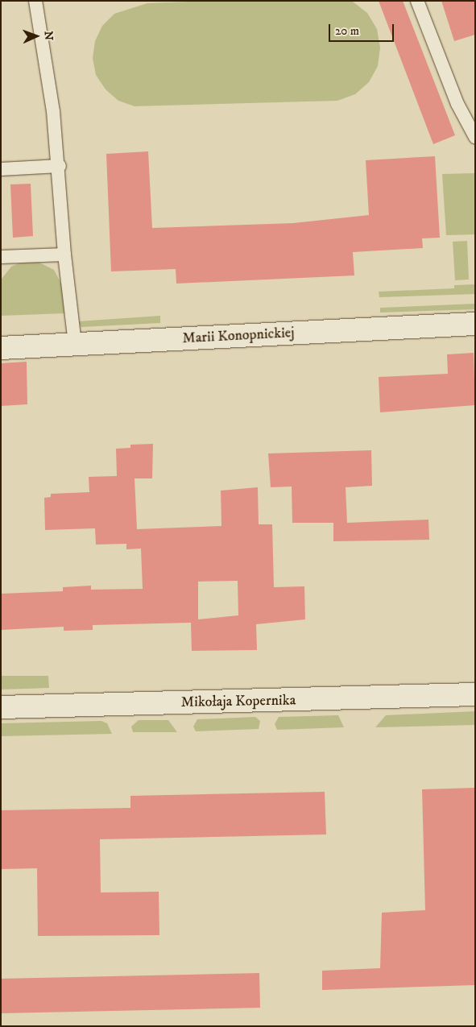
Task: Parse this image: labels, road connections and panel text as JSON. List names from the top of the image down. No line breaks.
{"streets":{"street":["Marii Konopnickiej","Mikołaja Kopernika"]},"scale_bar":"20 m","north":"right"}
